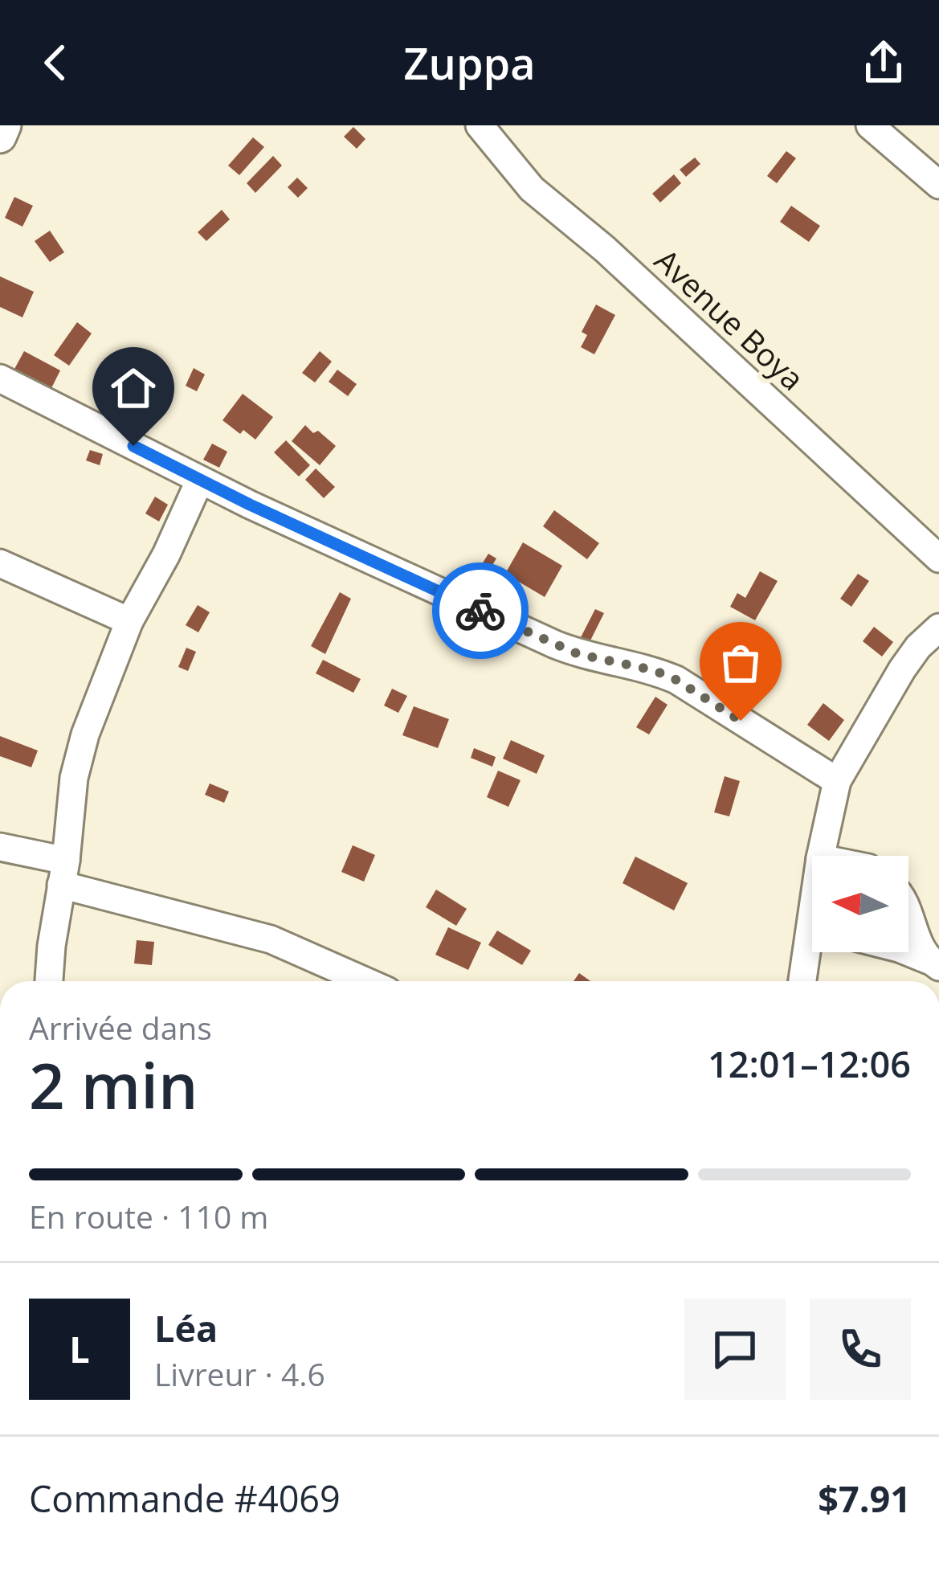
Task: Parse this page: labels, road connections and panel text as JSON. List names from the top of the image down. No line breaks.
{"streets":{"street":["Avenue Boya"]},"north":"left","page":{"header":"Zuppa","heading":["2 min","Arrivée dans","12:01–12:06"],"panel":["Léa","Livreur · 4.6","Commande #4069","$7.91"],"bar":"En route · 110 m","round":"L"}}
